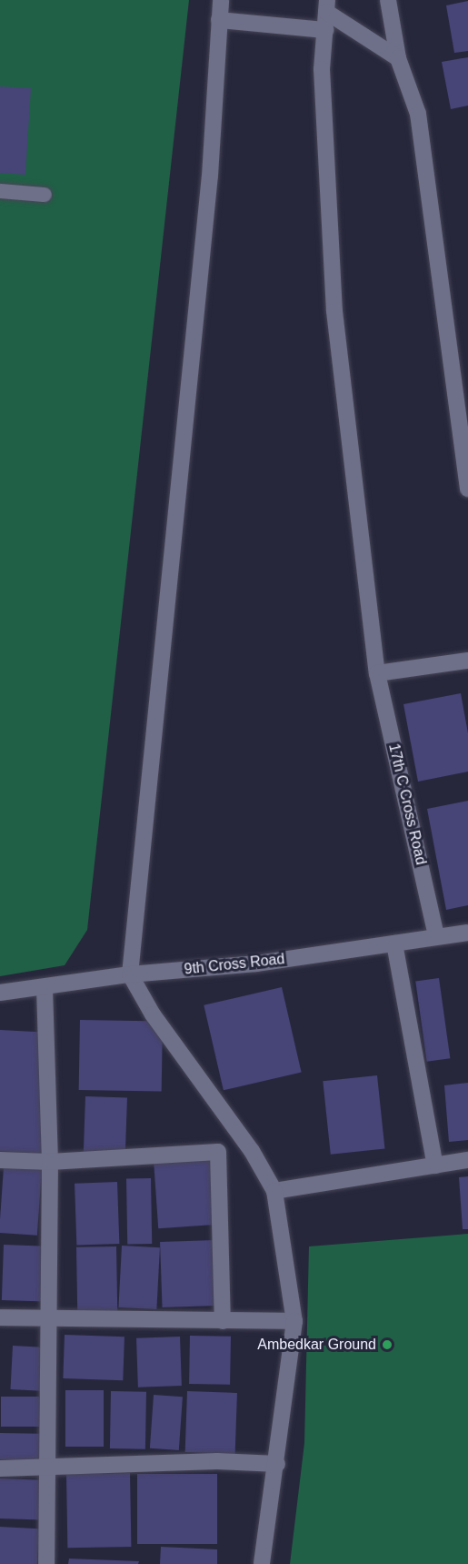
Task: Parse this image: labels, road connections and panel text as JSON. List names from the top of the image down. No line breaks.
{"streets":{"street":["17th C Cross Road","9th Cross Road"]},"crossings":[["17th C Cross Road","9th Cross Road"]],"places":["Ambedkar Ground"]}
